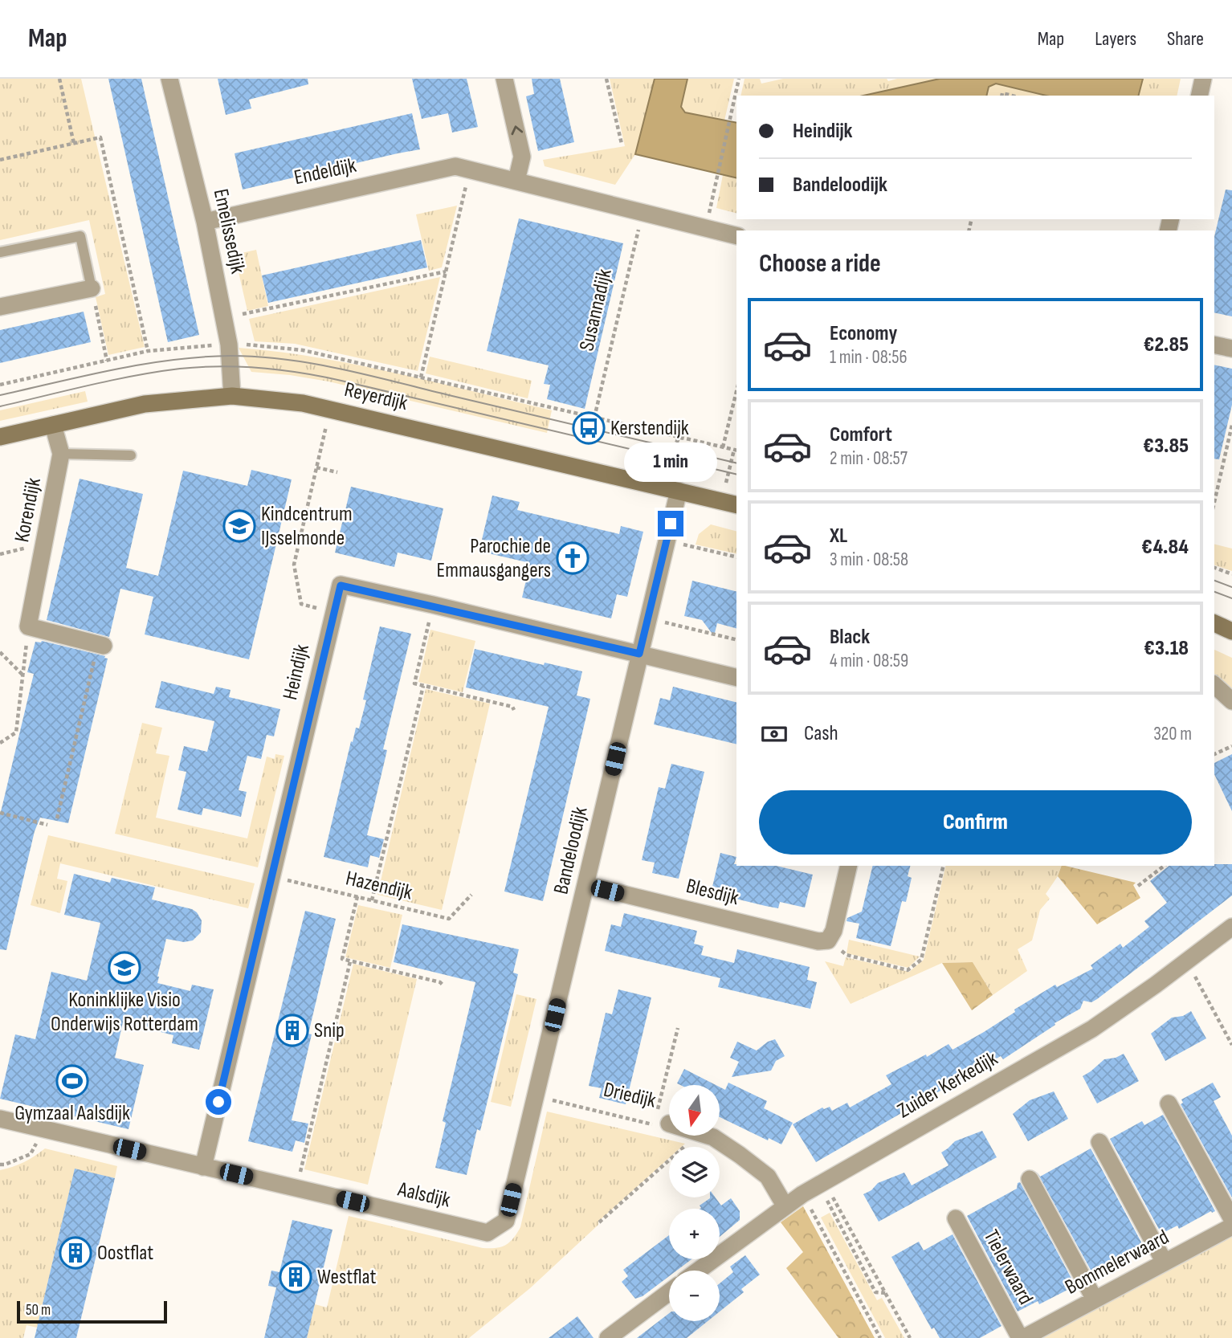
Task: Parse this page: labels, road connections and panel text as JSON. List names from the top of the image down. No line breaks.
{"streets":{"street":["Endeldijk","Emelissedijk","Reyerdijk","Korendijk","Heindijk","Bandeloodijk","Blesdijk","Zuider Kerkedijk","Driedijk","Aalsdijk","Bommelerwaard","Tielerwaard"],"path":["Susannadijk","Hazendijk"]},"crossings":[["Endeldijk","Emelissedijk"],["Emelissedijk","Reyerdijk"],["Reyerdijk","Korendijk"],["Reyerdijk","Bandeloodijk"],["Heindijk","Bandeloodijk"],["Heindijk","Hazendijk"],["Heindijk","Aalsdijk"],["Bandeloodijk","Blesdijk"],["Bandeloodijk","Driedijk"],["Bandeloodijk","Aalsdijk"],["Zuider Kerkedijk","Driedijk"],["Bommelerwaard","Tielerwaard"]],"places":{"bus stop":["Kerstendijk"],"school or university":["Kindcentrum IJsselmonde","Koninklijke Visio Onderwijs Rotterdam"],"church":["Parochie de Emmausgangers"],"building":["Snip","Oostflat","Westflat"],"sports":["Gymzaal Aalsdijk"]},"scale_bar":"50 m","north":"bottom","page":{"header":"Map","nav":["Map","Layers","Share"],"banner":["Heindijk","Bandeloodijk"],"heading":"Choose a ride","list":[{"name":"Economy","note":"1 min · 08:56","value":"€2.85"},{"name":"Comfort","note":"2 min · 08:57","value":"€3.85"},{"name":"XL","note":"3 min · 08:58","value":"€4.84"},{"name":"Black","note":"4 min · 08:59","value":"€3.18"}],"bubble":"1 min","pay":["Cash","320 m"],"buttons":"Confirm","map_buttons":["+","−"],"scale":"50 m"}}
